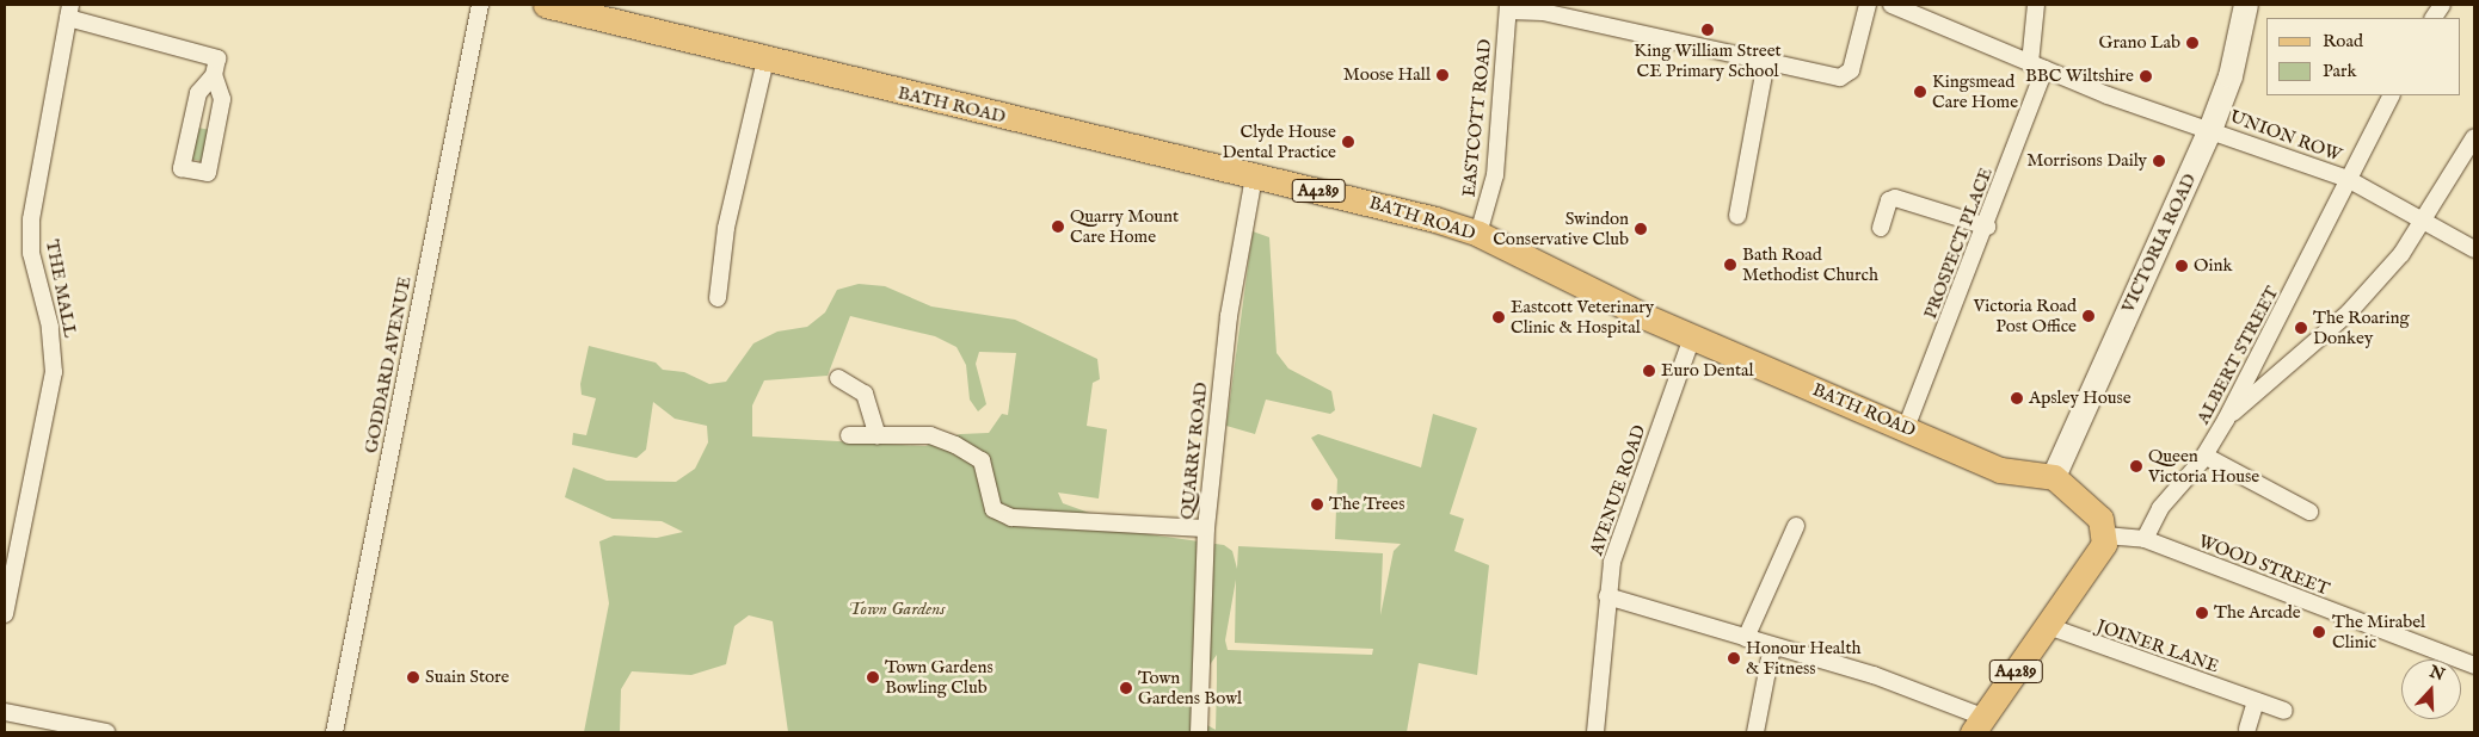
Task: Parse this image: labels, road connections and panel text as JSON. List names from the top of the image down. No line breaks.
{"streets":{"main road":["BATH ROAD","A4289"],"street":["EASTCOTT ROAD","UNION ROW","PROSPECT PLACE","VICTORIA ROAD","THE MALL","ALBERT STREET","GODDARD AVENUE","QUARRY ROAD","AVENUE ROAD","WOOD STREET","JOINER LANE"]},"crossings":[["BATH ROAD","EASTCOTT ROAD"],["BATH ROAD","PROSPECT PLACE"],["BATH ROAD","VICTORIA ROAD"],["BATH ROAD","QUARRY ROAD"],["BATH ROAD","AVENUE ROAD"],["UNION ROW","VICTORIA ROAD"],["UNION ROW","ALBERT STREET"],["A4289","WOOD STREET"],["A4289","JOINER LANE"],["ALBERT STREET","WOOD STREET"]],"parks":["Town Gardens"],"places":["King William Street CE Primary School","Grano Lab","Moose Hall","BBC Wiltshire","Kingsmead Care Home","Clyde House Dental Practice","Morrisons Daily","Quarry Mount Care Home","Swindon Conservative Club","Bath Road Methodist Church","Oink","Victoria Road Post Office","Eastcott Veterinary Clinic & Hospital","The Roaring Donkey","Euro Dental","Apsley House","Queen Victoria House","The Trees","The Arcade","The Mirabel Clinic","Honour Health & Fitness","Suain Store","Town Gardens Bowling Club","Town Gardens Bowl"],"legend":["Road","Park"],"north":"top"}
